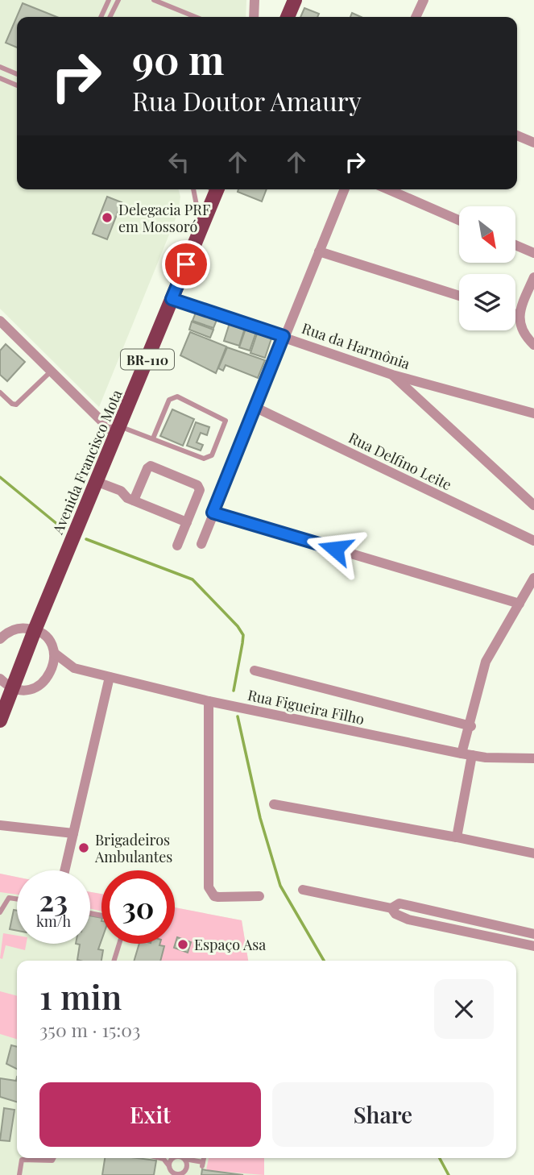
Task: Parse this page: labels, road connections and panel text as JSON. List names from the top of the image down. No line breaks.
{"streets":{"main road":["BR-110","Avenida Francisco Mota"],"street":["Rua da Harmônia","Rua Delfino Leite","Rua Figueira Filho"]},"crossings":[["Rua da Harmônia","Avenida Francisco Mota"],["Avenida Francisco Mota","Rua Figueira Filho"]],"places":["Delegacia PRF em Mossoró","Brigadeiros Ambulantes","Espaço Asa"],"north":"bottom right","page":{"turn":["90 m","Rua Doutor Amaury"],"speed":"23 km/h","limit":"30","heading":["1 min","350 m · 15:03"],"buttons":["Exit","Share"]}}
